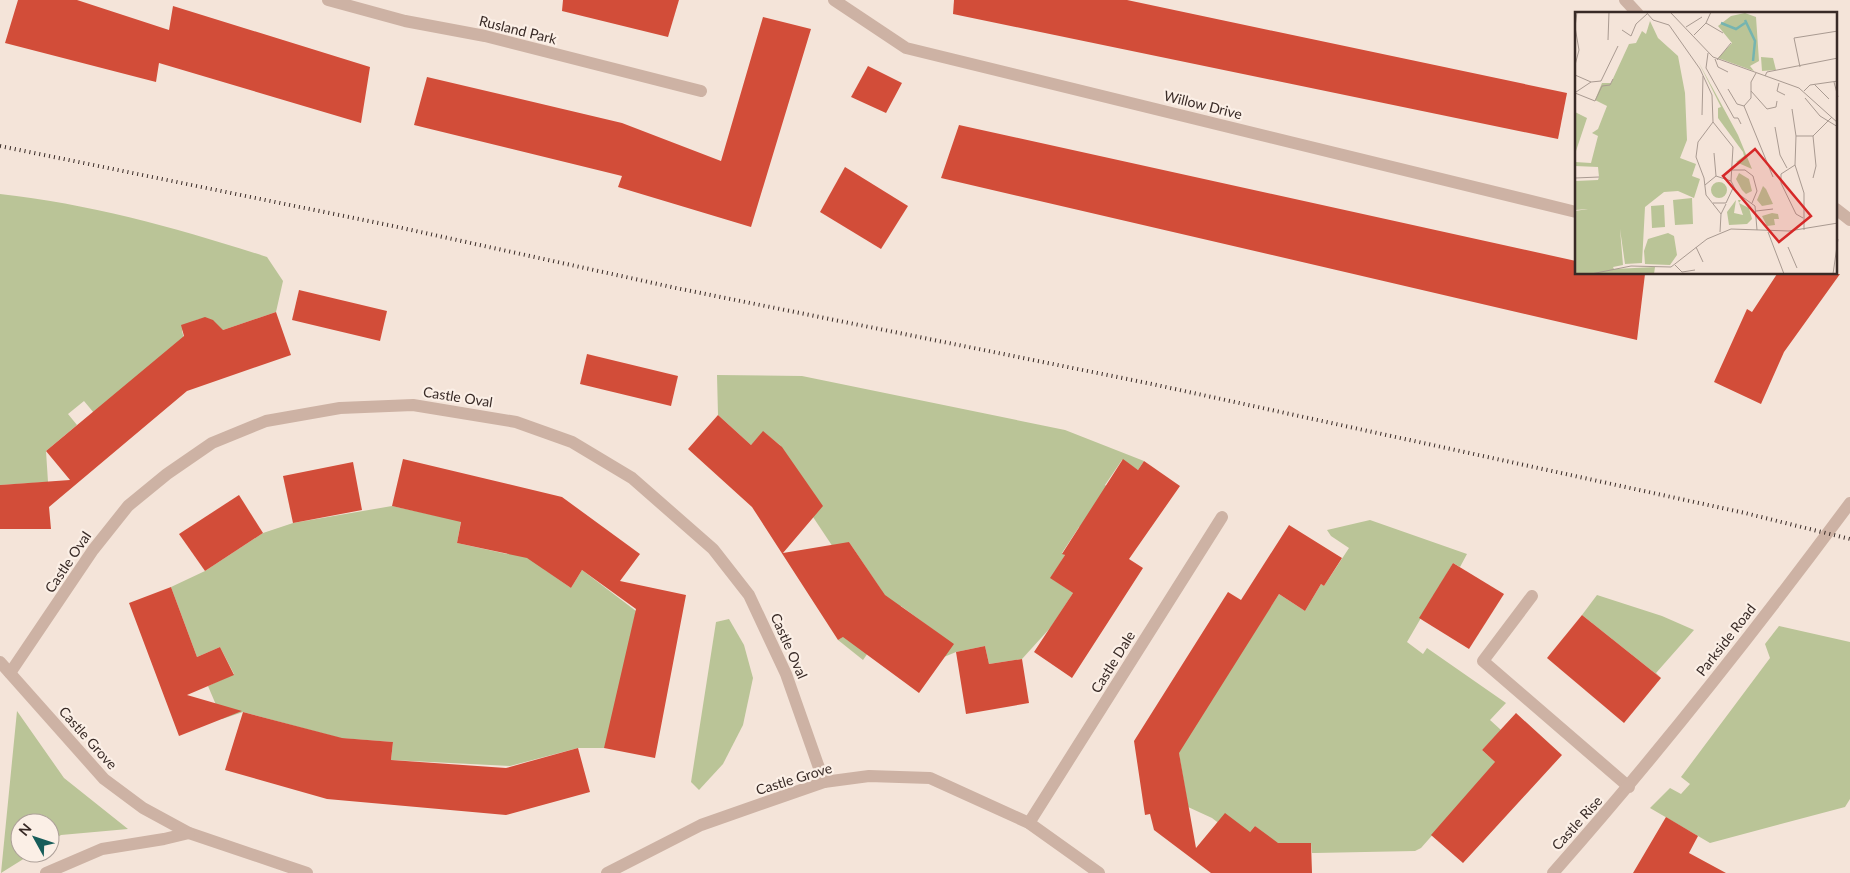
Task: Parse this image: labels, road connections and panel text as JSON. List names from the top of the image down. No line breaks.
{"streets":{"street":["Rusland Park","Willow Drive","Castle Oval","Parkside Road","Castle Dale","Castle Grove","Castle Rise"]},"crossings":[["Castle Oval","Castle Grove"],["Parkside Road","Castle Rise"],["Castle Dale","Castle Grove"]],"north":"top left"}
